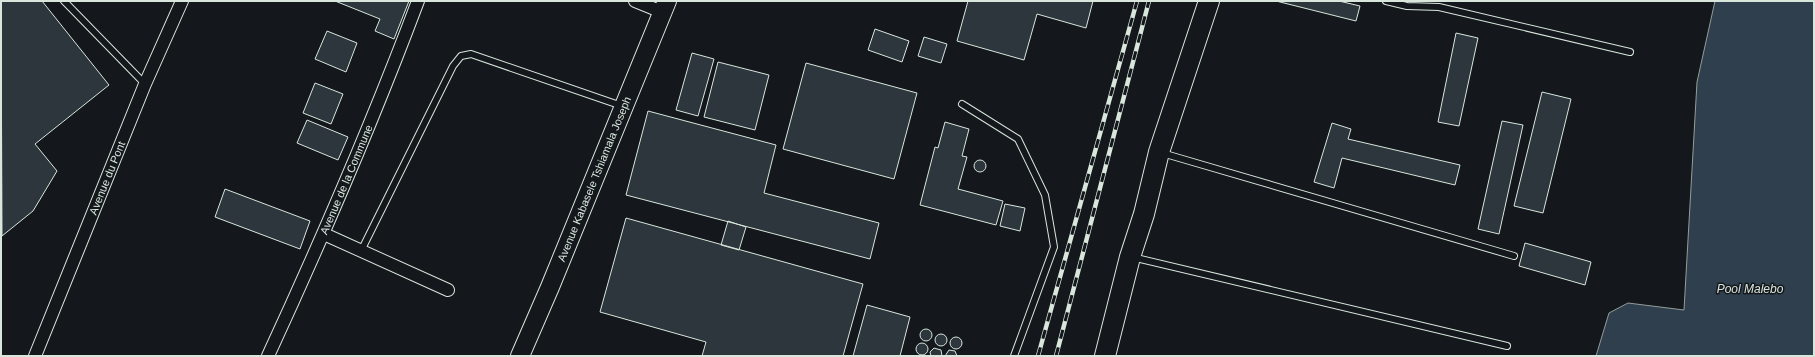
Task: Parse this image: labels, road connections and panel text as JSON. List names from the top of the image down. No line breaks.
{"streets":{"main road":["Avenue Kabasele Tshiamala Joseph"],"street":["Avenue du Pont","Avenue de la Commune"]},"water":["Pool Malebo"]}
